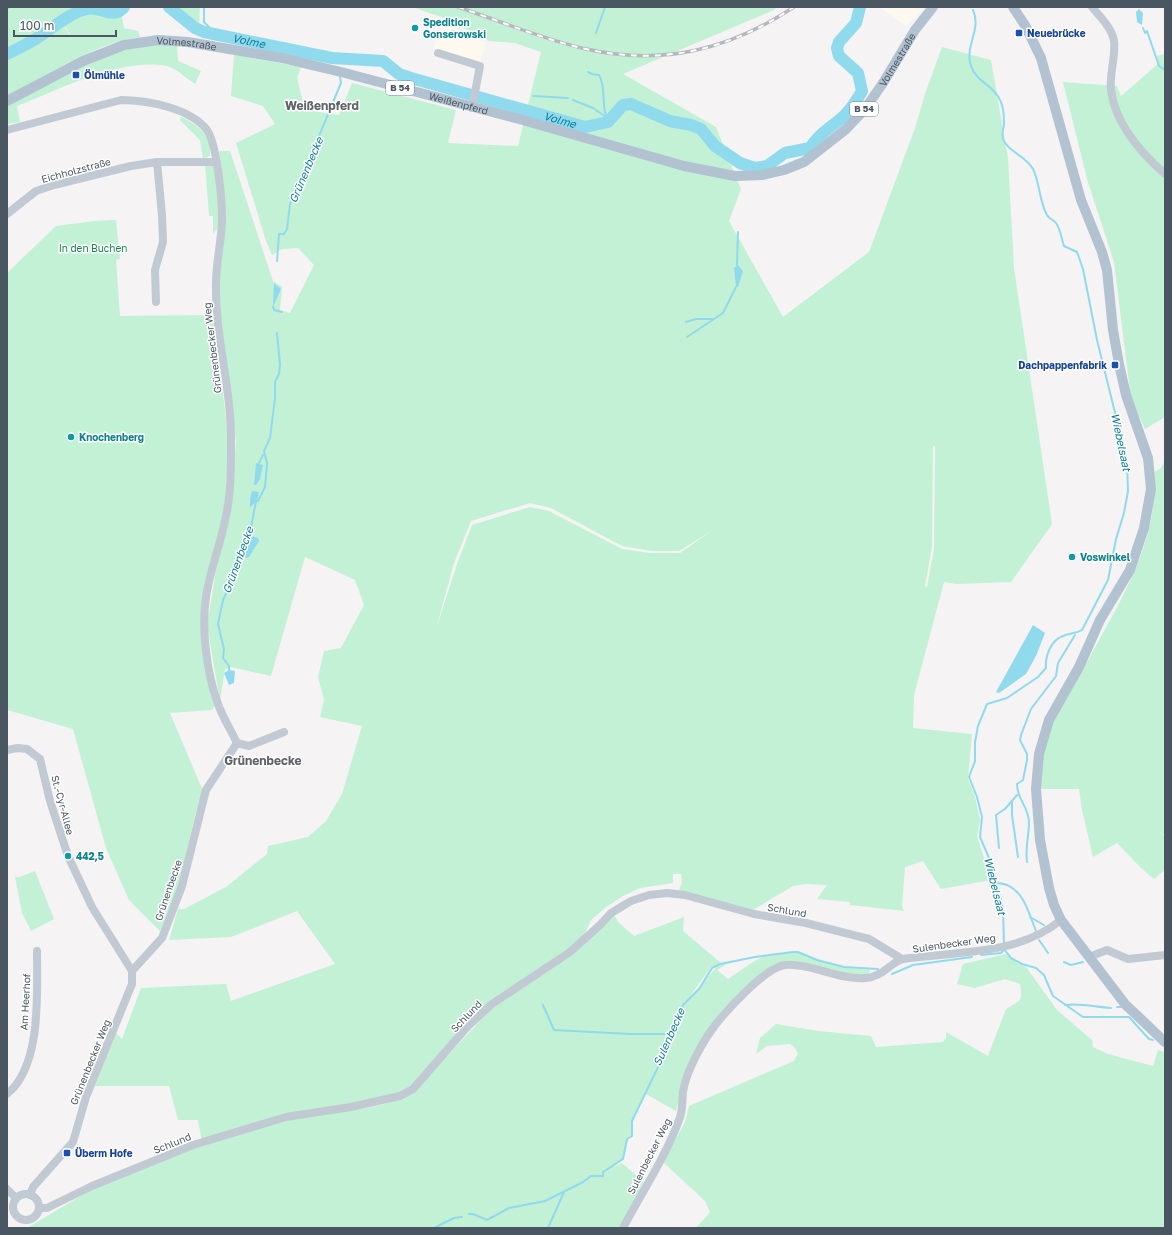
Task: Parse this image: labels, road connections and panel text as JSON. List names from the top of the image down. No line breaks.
{"streets":{"main road":["Volmestraße","B 54","Weißenpferd"],"street":["Eichholzstraße","Grünenbecker Weg","St.-Cyr-Allee","Grünenbecke","Schlund","Sulenbecker Weg","Am Heerhof"]},"crossings":[["Volmestraße","Weißenpferd"],["Eichholzstraße","Grünenbecker Weg"],["Grünenbecker Weg","St.-Cyr-Allee"],["Grünenbecker Weg","Grünenbecke"],["Grünenbecker Weg","Schlund"],["St.-Cyr-Allee","Grünenbecke"],["Schlund","Sulenbecker Weg"]],"districts":["Weißenpferd","Grünenbecke"],"water":["Volme","Grünenbecke","Wiebelsaat","Sulenbecke"],"parks":["In den Buchen"],"places":{"other":["Spedition Gonserowski","Knochenberg","Voswinkel","442,5"],"transit":["Neuebrücke","Ölmühle","Dachpappenfabrik","Überm Hofe"]},"scale_bar":"100 m"}
